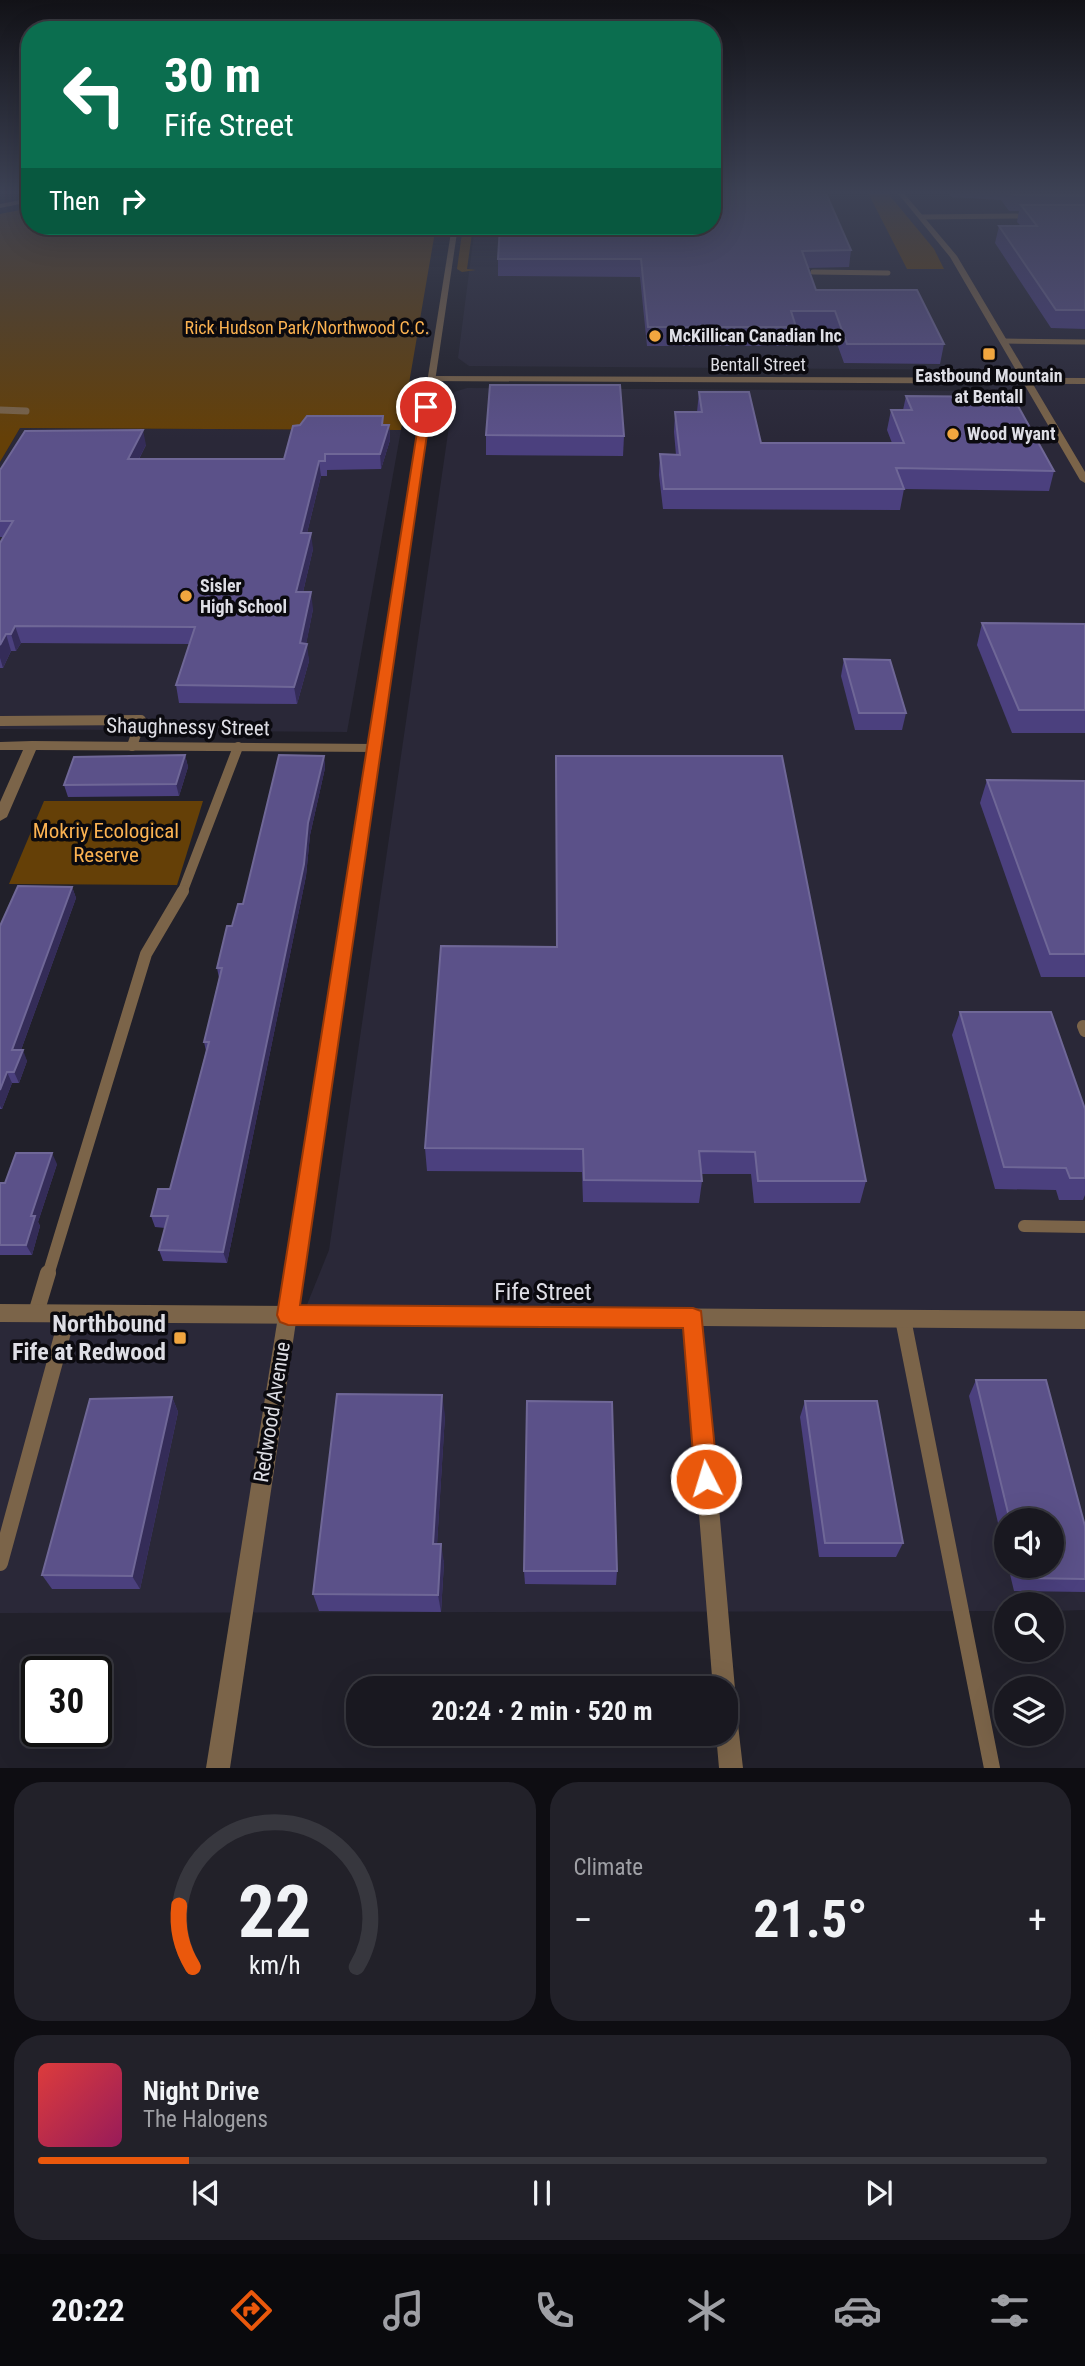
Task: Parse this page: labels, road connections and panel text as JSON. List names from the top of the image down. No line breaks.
{"streets":{"street":["Bentall Street","Shaughnessy Street","Fife Street","Redwood Avenue"]},"crossings":[["Bentall Street","Redwood Avenue"],["Shaughnessy Street","Redwood Avenue"],["Fife Street","Redwood Avenue"]],"parks":["Rick Hudson Park/Northwood C.C.","Mokriy Ecological Reserve"],"places":{"other":["McKillican Canadian Inc","Wood Wyant","Sisler High School"],"transit":["Eastbound Mountain at Bentall","Northbound Fife at Redwood"]},"page":{"turn":["30 m","Fife Street"],"then":"Then","limit":"30","trip":"20:24 · 2 min · 520 m","tile":"Climate","heat":["−","21.5°","+"],"song":["Night Drive","The Halogens"],"tabs":"20:22","gauge":["22","km/h"]}}
